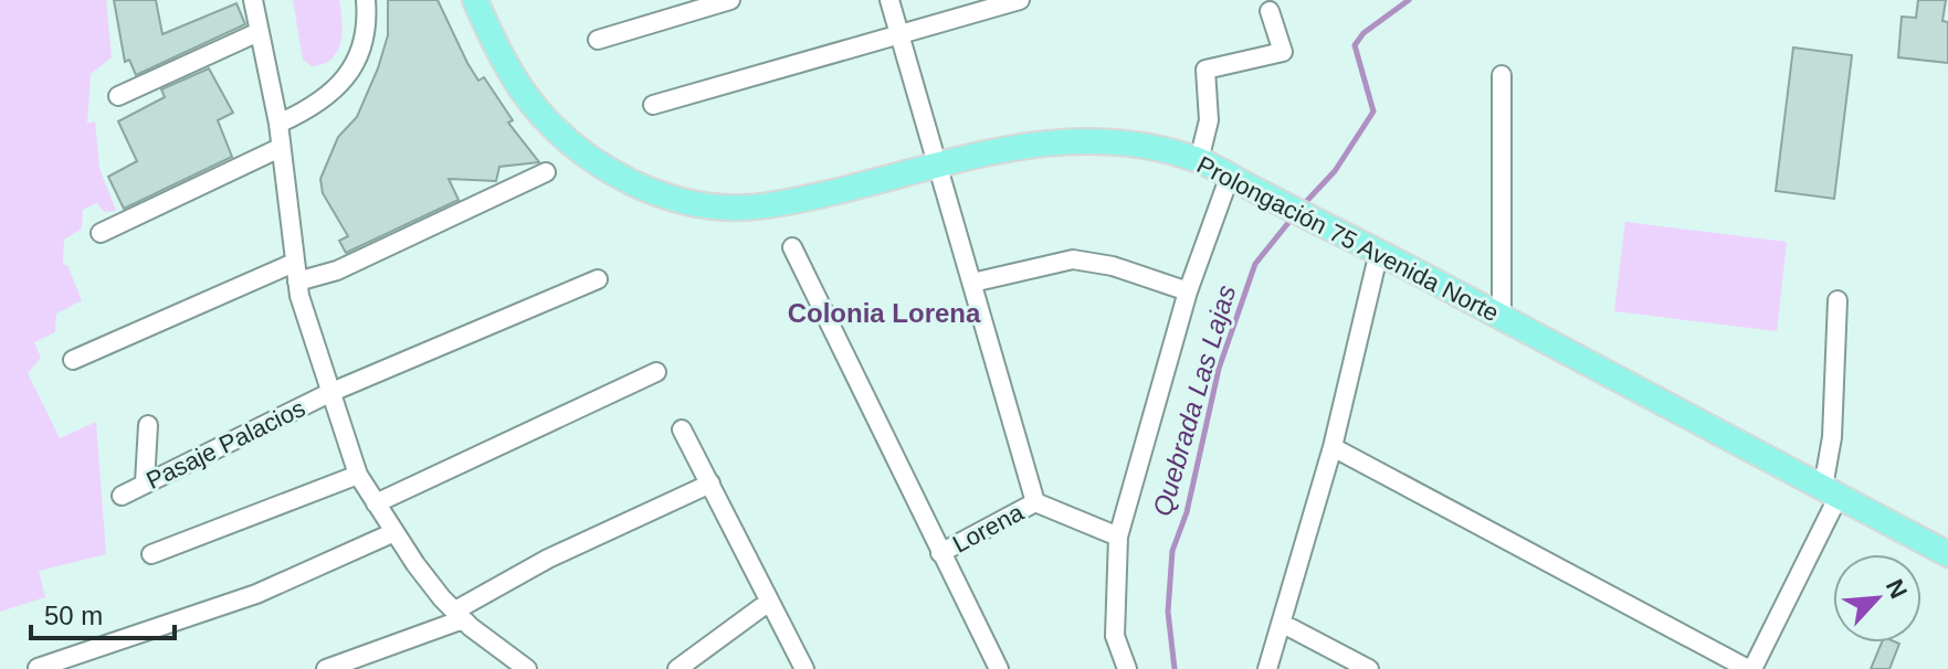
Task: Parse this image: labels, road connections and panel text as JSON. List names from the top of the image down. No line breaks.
{"streets":{"main road":["Prolongación 75 Avenida Norte"],"street":["Pasaje Palacios","Lorena"]},"districts":["Colonia Lorena"],"water":["Quebrada Las Lajas"],"scale_bar":"50 m","north":"top right"}
